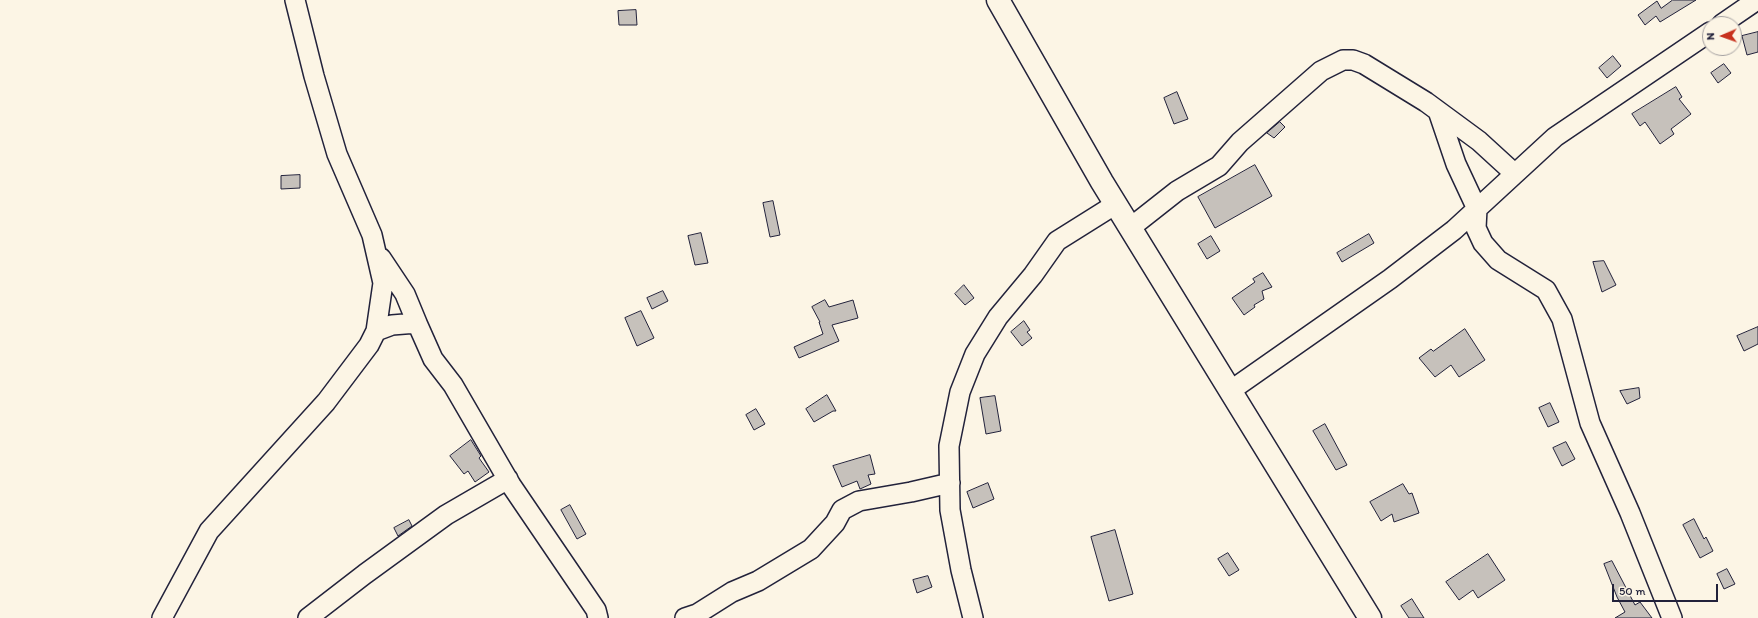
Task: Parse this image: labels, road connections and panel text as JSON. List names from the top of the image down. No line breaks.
{"scale_bar":"50 m","north":"left"}
